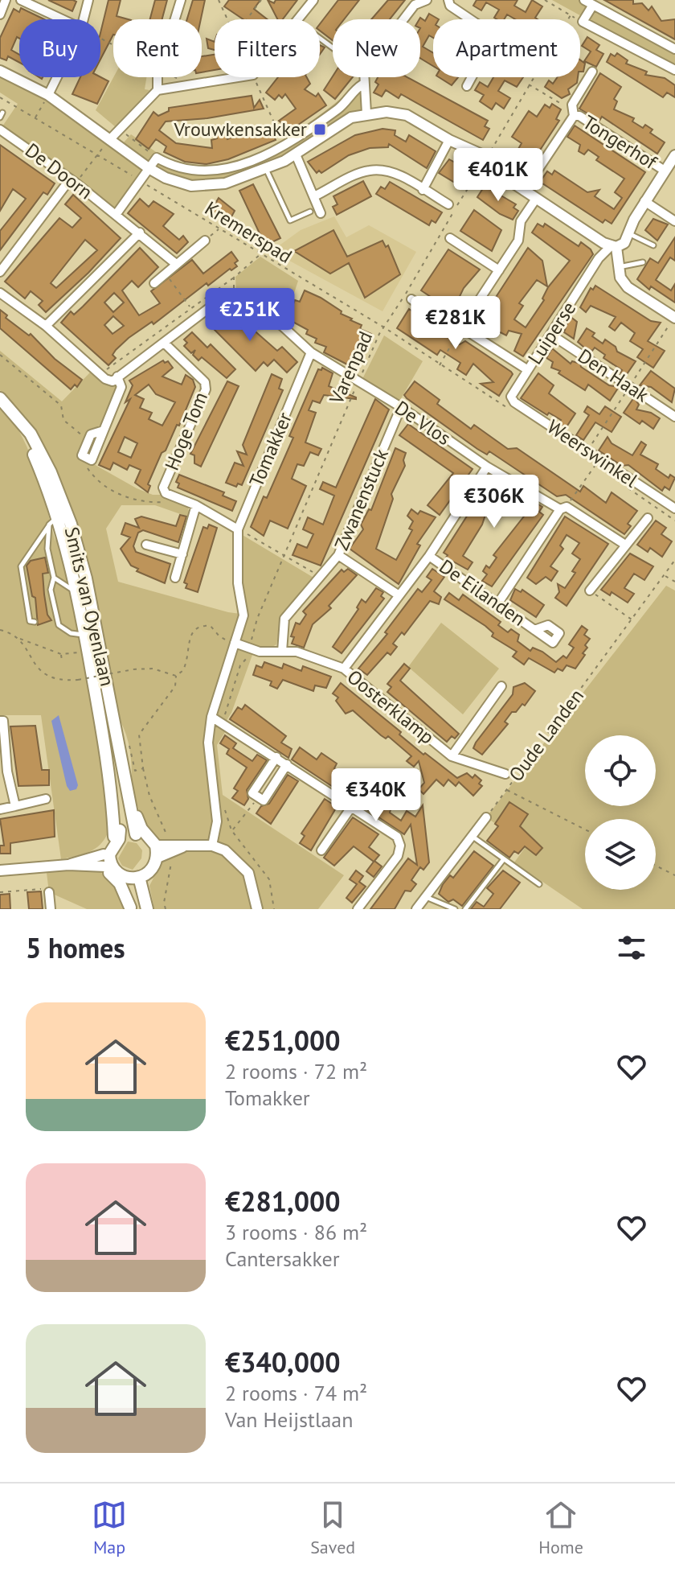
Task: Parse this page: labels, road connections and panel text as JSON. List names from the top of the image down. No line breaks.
{"streets":{"main road":["Smits van Oyenlaan"],"street":["Tongerhof","De Doorn","Luiperse","Den Haak","De Vlos","Hoge Tom","Tomakker","Weerswinkel","Zwanenstuck","De Eilanden","Oosterklamp"],"path":["Kremerspad","Varenpad","Oude Landen"]},"crossings":[["Kremerspad","Varenpad"],["Luiperse","Den Haak"],["Luiperse","Weerswinkel"],["Varenpad","De Vlos"],["Varenpad","Oosterklamp"],["De Vlos","Tomakker"],["De Vlos","Zwanenstuck"],["Hoge Tom","Tomakker"],["Tomakker","Oosterklamp"],["Zwanenstuck","Oosterklamp"]],"places":{"transit":["Vrouwkensakker"]},"page":{"chip":["Buy","Rent","Filters","New","Apartment"],"price":["€401K","€251K","€281K","€306K","€340K"],"heading":"5 homes","list":[{"name":"€251,000","note":"2 rooms · 72 m² · Tomakker"},{"name":"€281,000","note":"3 rooms · 86 m² · Cantersakker"},{"name":"€340,000","note":"2 rooms · 74 m² · Van Heijstlaan"}],"tabs":["Map","Saved","Home"]}}
